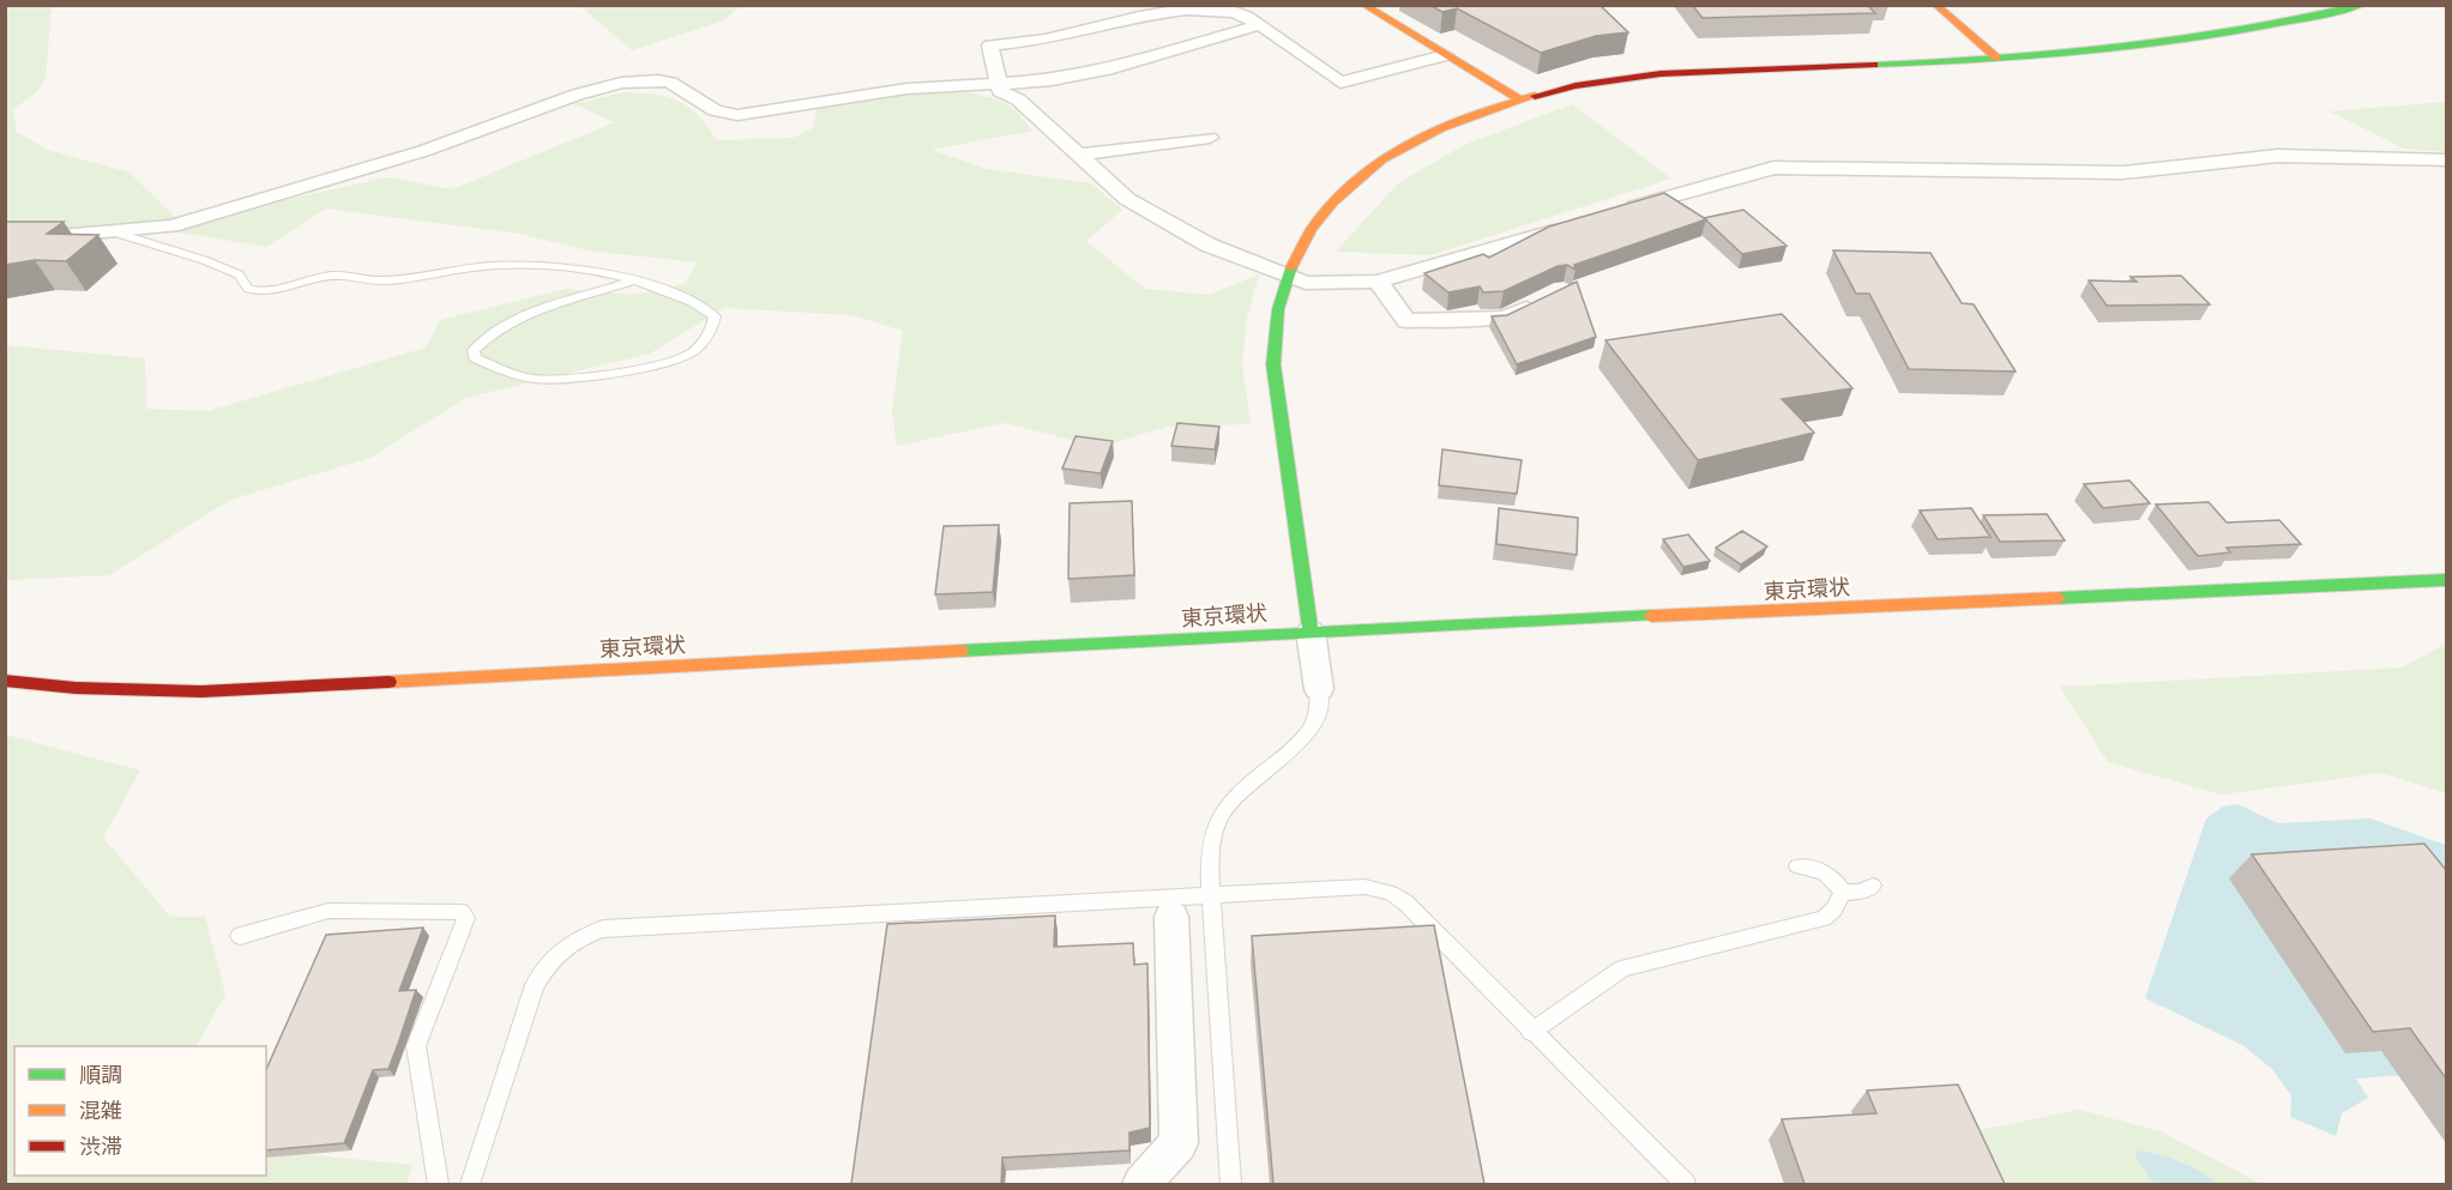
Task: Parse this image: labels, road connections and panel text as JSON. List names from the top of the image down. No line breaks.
{"streets":{"main road":["東京環状"]},"legend":["順調","混雑","渋滞"]}
